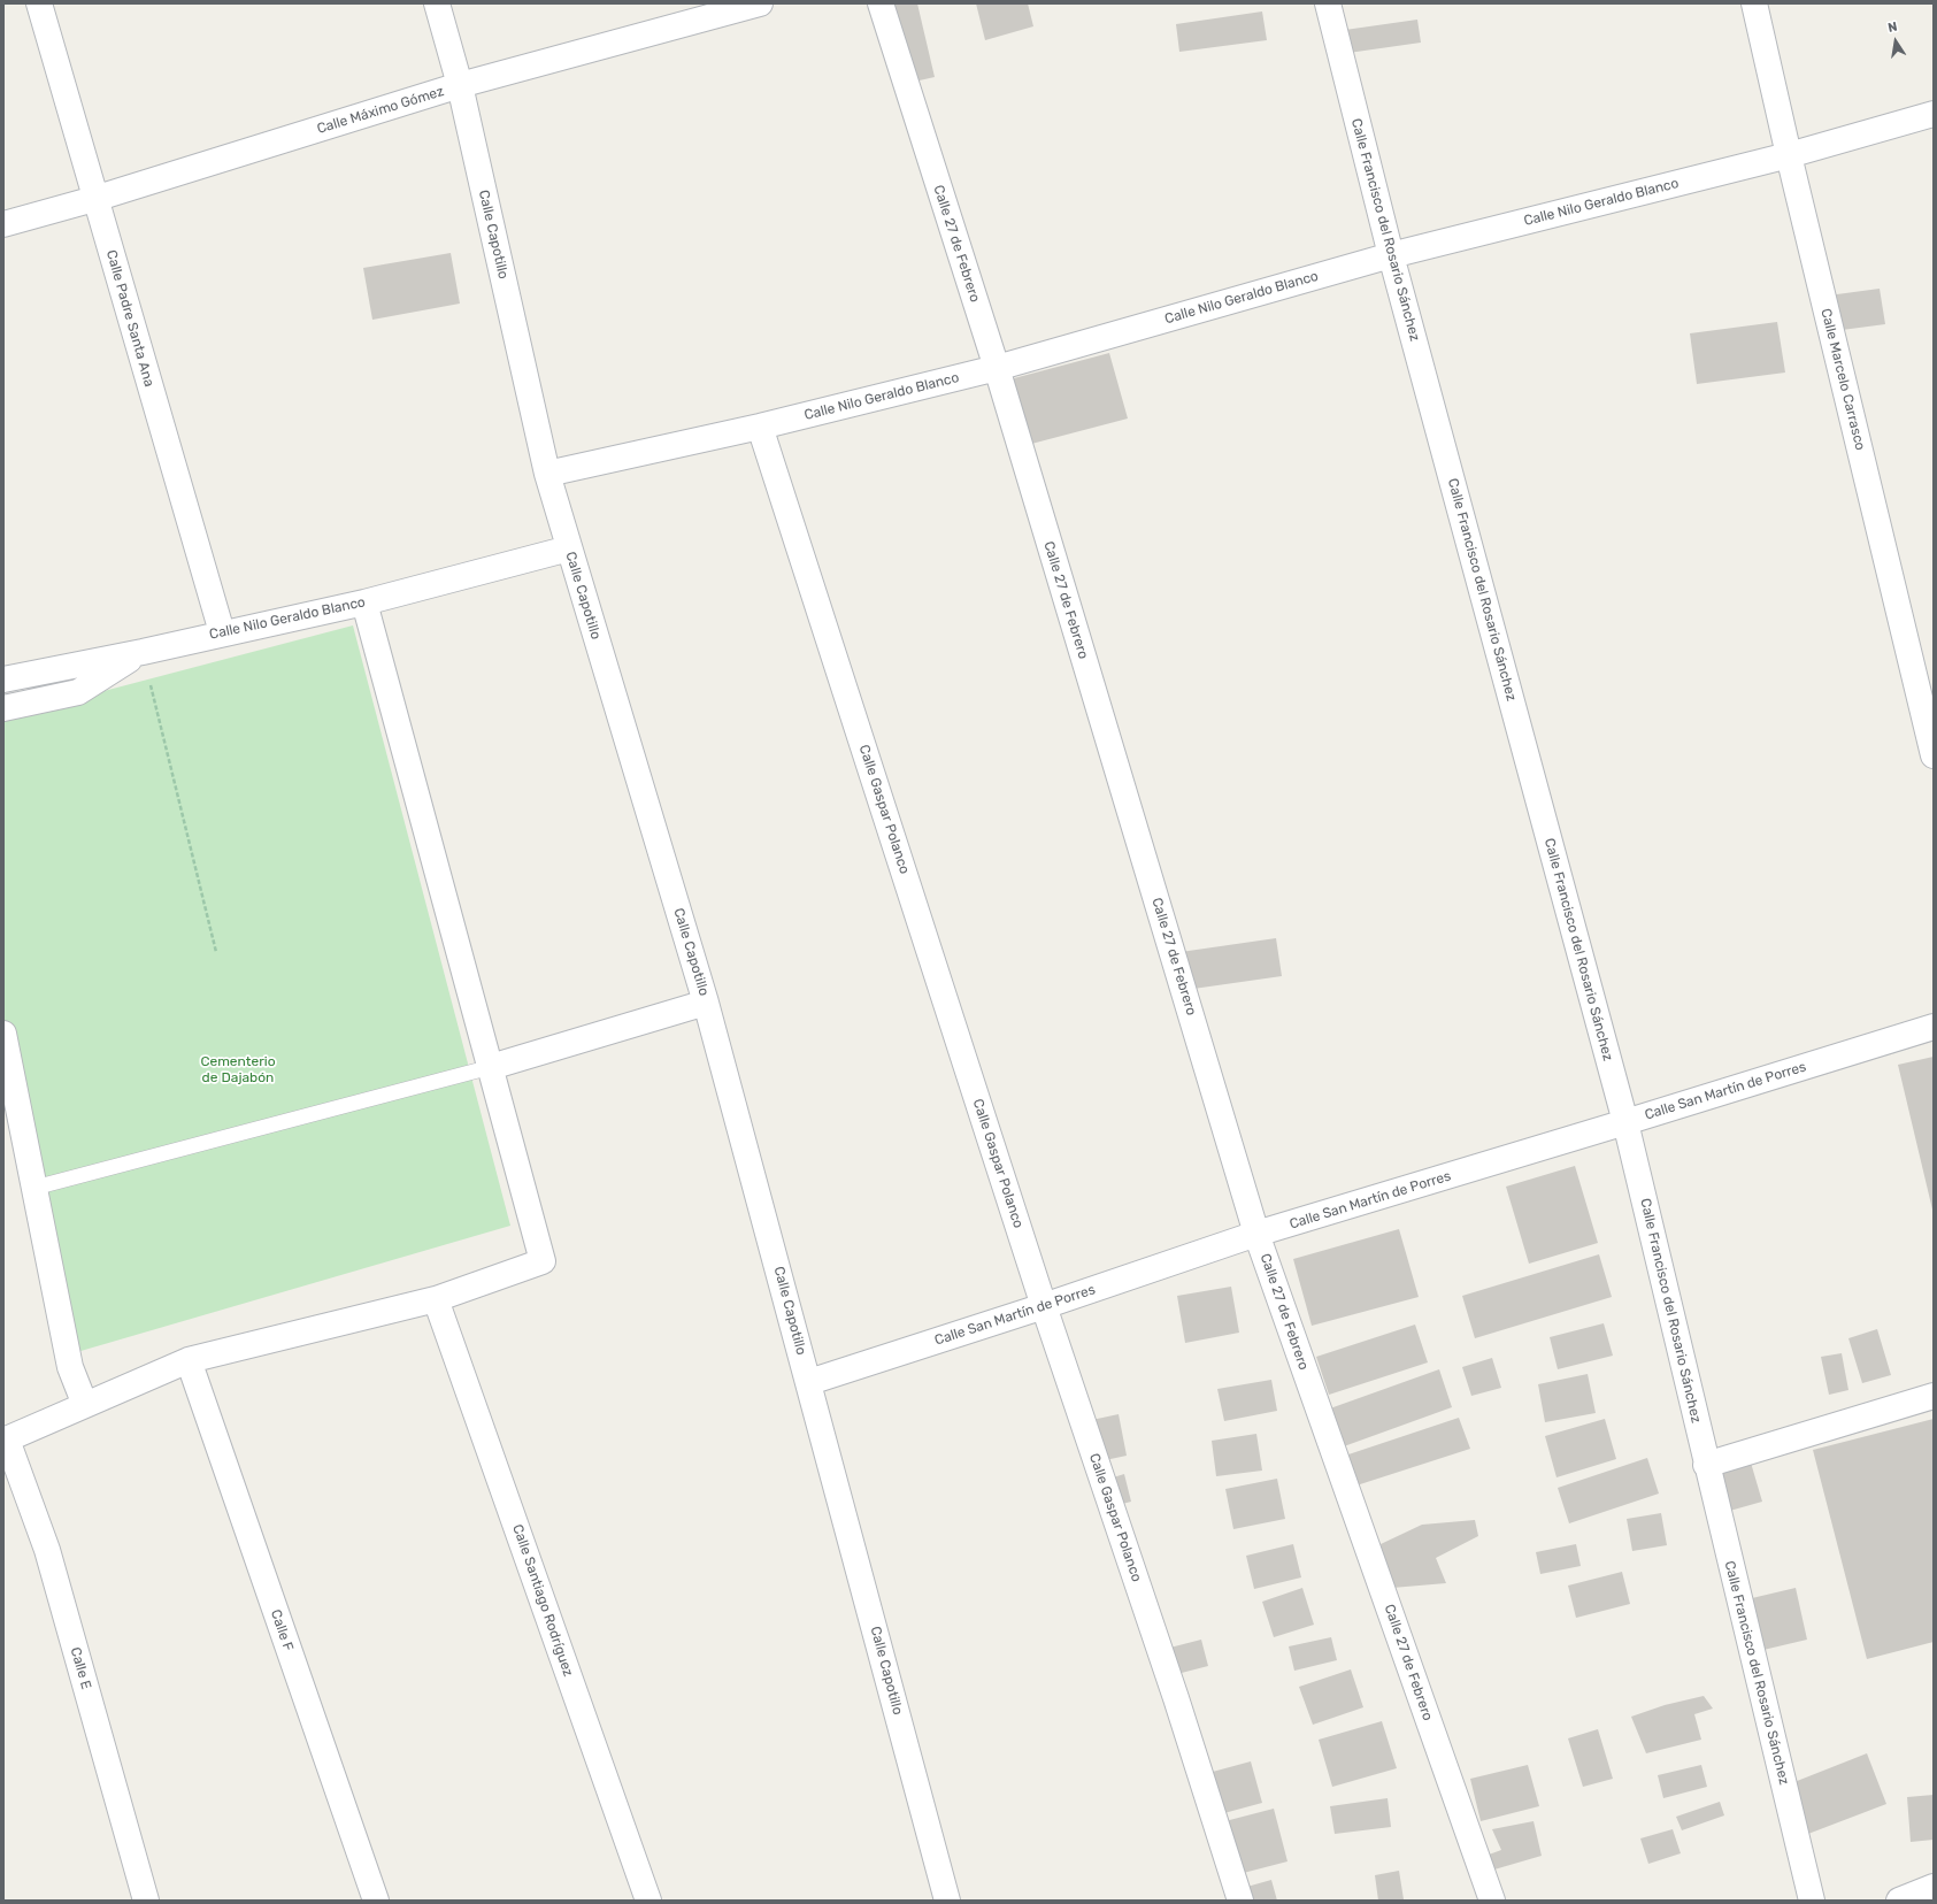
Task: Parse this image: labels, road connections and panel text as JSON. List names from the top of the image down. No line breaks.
{"streets":{"street":["Calle Máximo Gómez","Calle Nilo Geraldo Blanco","Calle Francisco del Rosario Sánchez","Calle Capotillo","Calle 27 de Febrero","Calle Padre Santa Ana","Calle Marcelo Carrasco","Calle Gaspar Polanco","Calle San Martín de Porres","Calle Santiago Rodríguez","Calle F","Calle E"]},"crossings":[["Calle Máximo Gómez","Calle Capotillo"],["Calle Máximo Gómez","Calle Padre Santa Ana"],["Calle Nilo Geraldo Blanco","Calle Francisco del Rosario Sánchez"],["Calle Nilo Geraldo Blanco","Calle Capotillo"],["Calle Nilo Geraldo Blanco","Calle 27 de Febrero"],["Calle Nilo Geraldo Blanco","Calle Padre Santa Ana"],["Calle Nilo Geraldo Blanco","Calle Marcelo Carrasco"],["Calle Nilo Geraldo Blanco","Calle Gaspar Polanco"],["Calle Francisco del Rosario Sánchez","Calle San Martín de Porres"],["Calle Capotillo","Calle San Martín de Porres"],["Calle 27 de Febrero","Calle San Martín de Porres"],["Calle Gaspar Polanco","Calle San Martín de Porres"]],"parks":["Cementerio de Dajabón"],"north":"top"}
